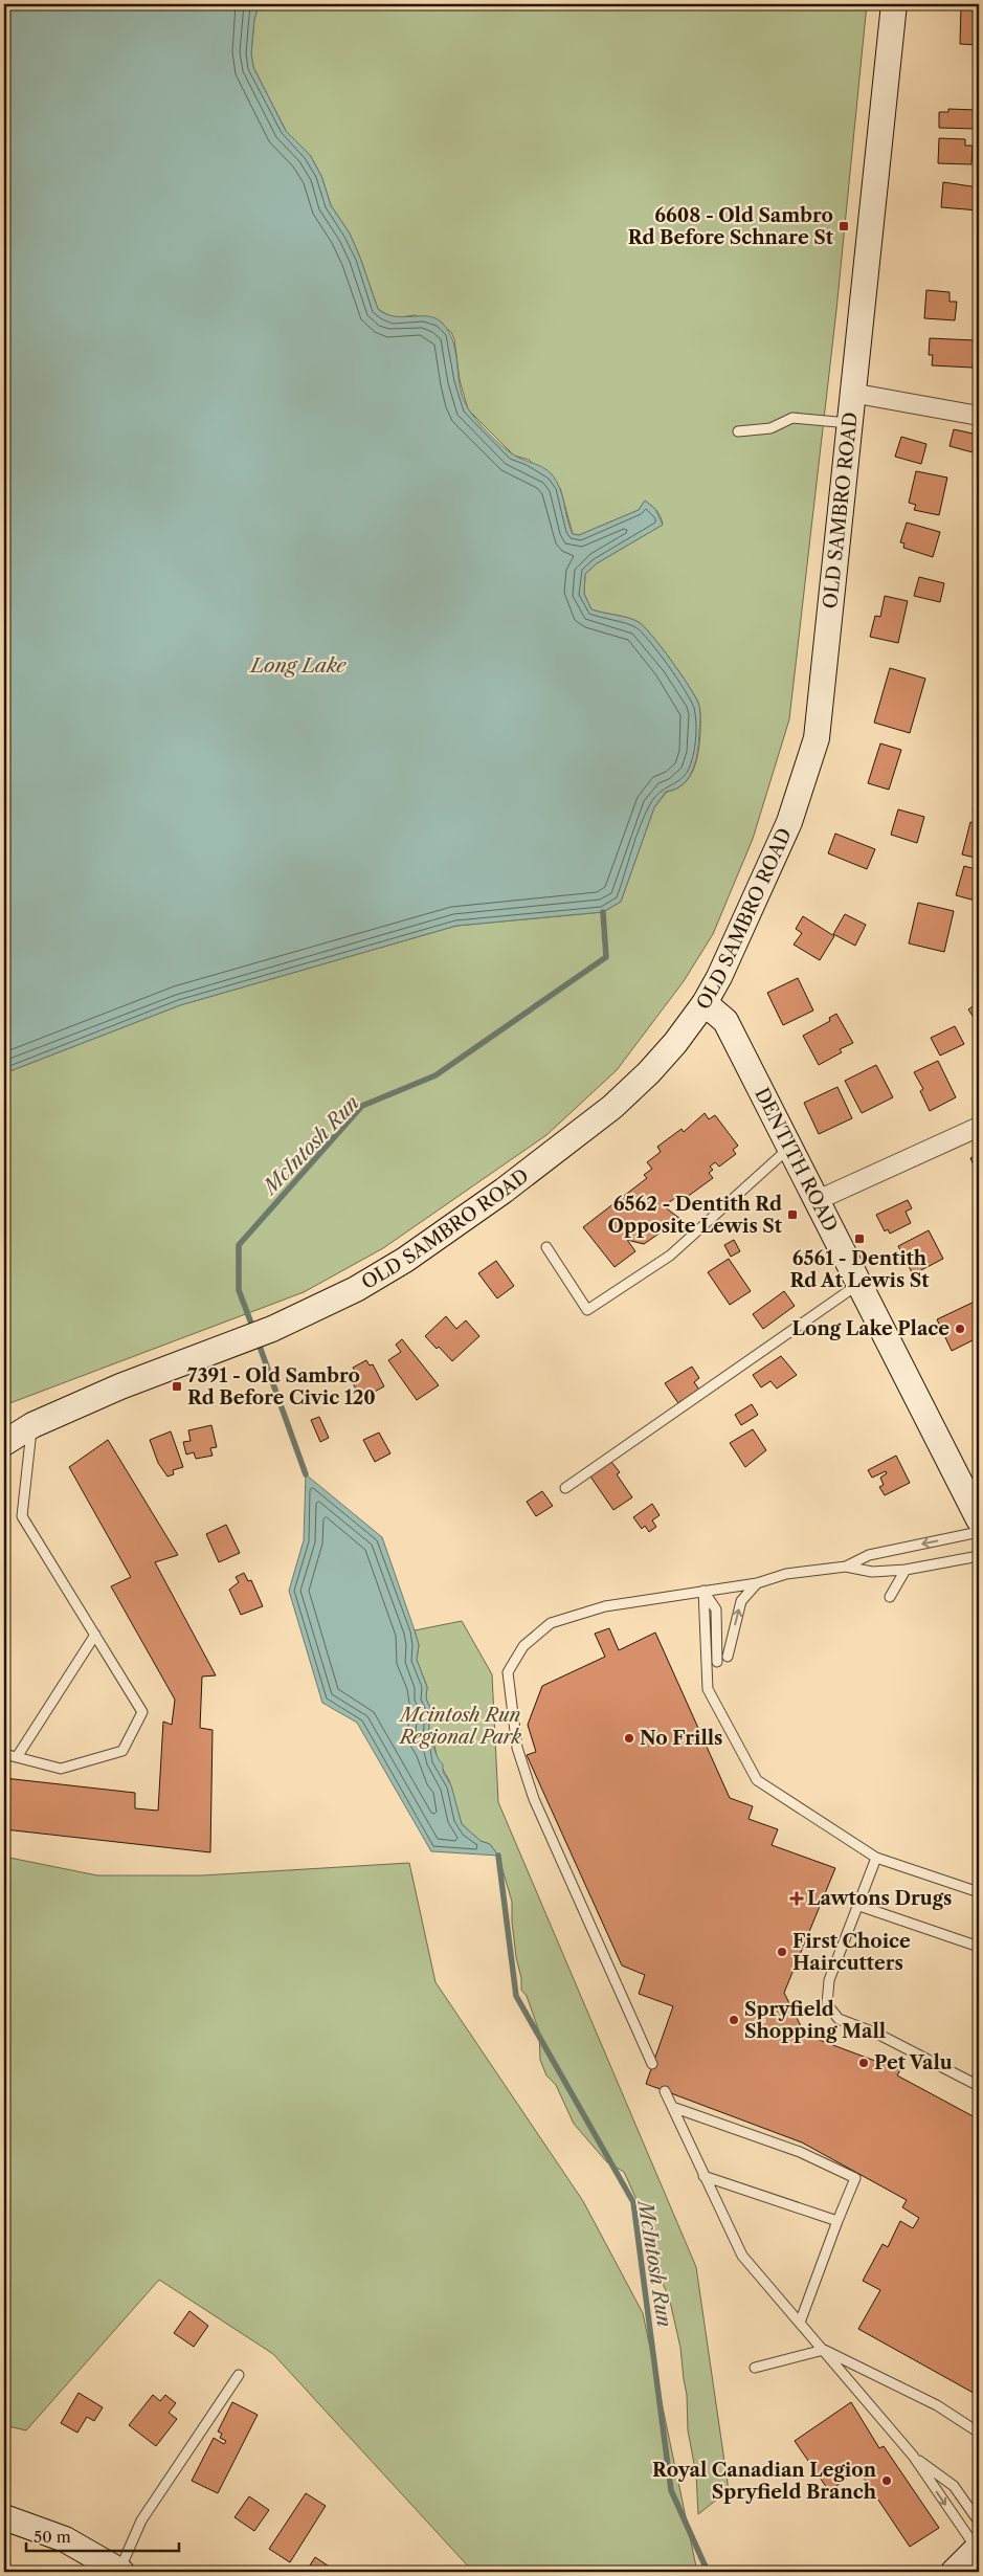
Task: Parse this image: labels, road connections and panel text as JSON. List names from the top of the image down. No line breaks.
{"streets":{"main road":["OLD SAMBRO ROAD","DENTITH ROAD"]},"crossings":[["OLD SAMBRO ROAD","DENTITH ROAD"]],"water":["Long Lake","McIntosh Run"],"parks":["Mcintosh Run Regional Park"],"places":{"transit":["6608 - Old Sambro Rd Before Schnare St","6562 - Dentith Rd Opposite Lewis St","6561 - Dentith Rd At Lewis St","7391 - Old Sambro Rd Before Civic 120"],"other":["Long Lake Place","No Frills","First Choice Haircutters","Spryfield Shopping Mall","Pet Valu","Royal Canadian Legion Spryfield Branch"],"health":["Lawtons Drugs"]},"scale_bar":"50 m"}
